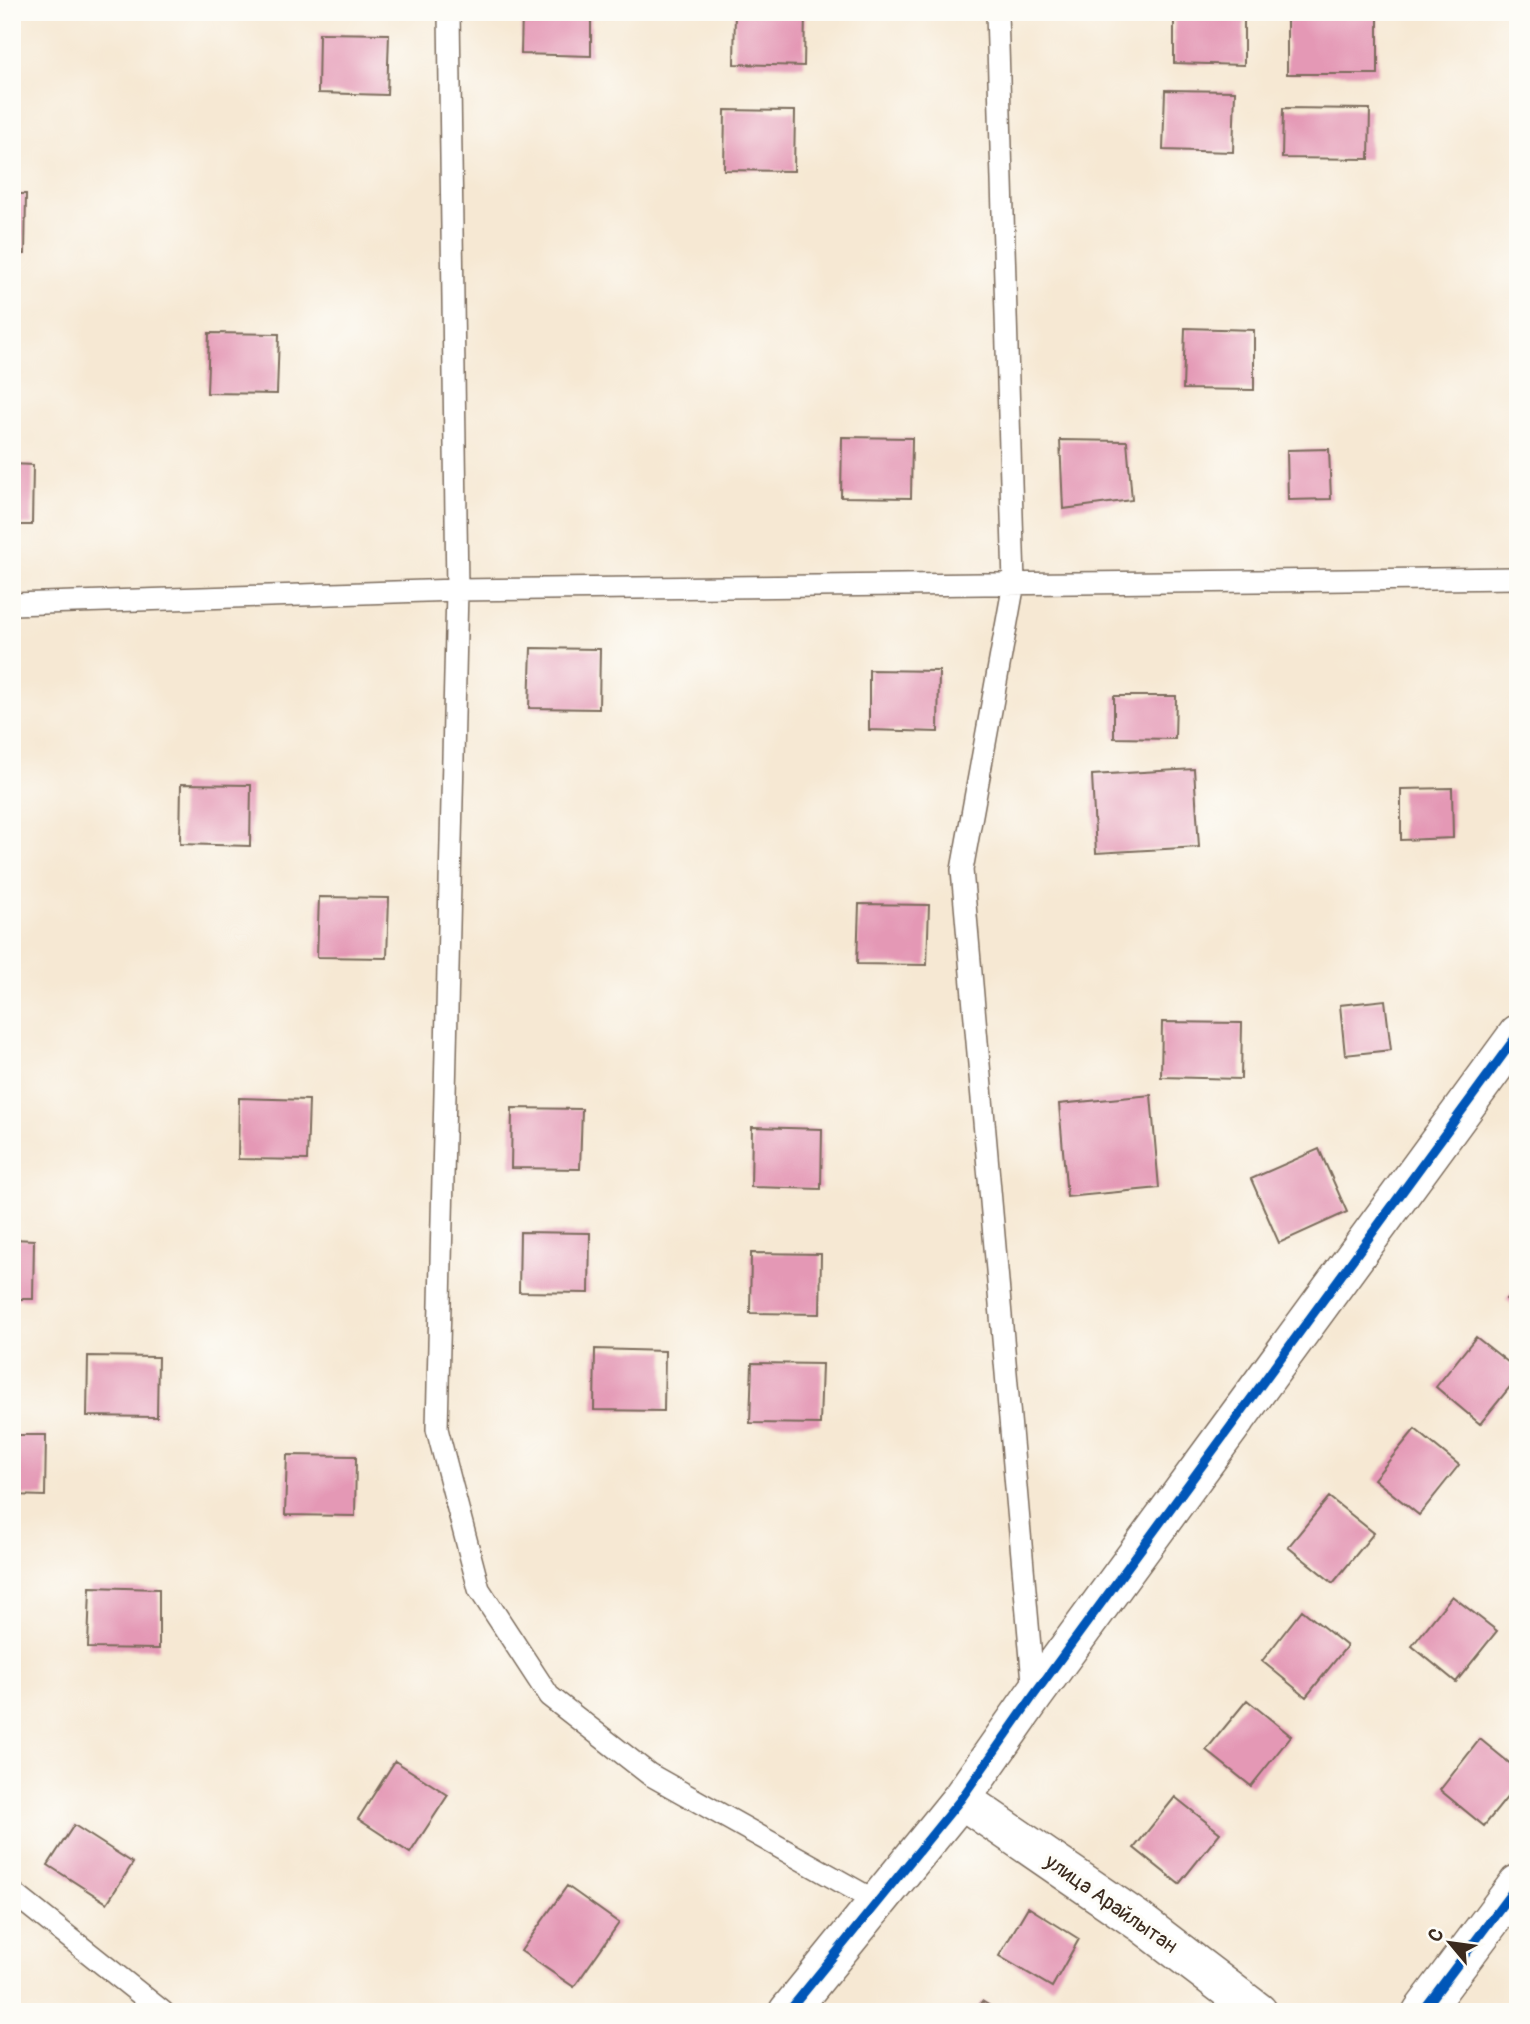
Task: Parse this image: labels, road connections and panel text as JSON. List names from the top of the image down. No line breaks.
{"streets":{"street":["улица Арайлытан"]},"north":"top left"}
